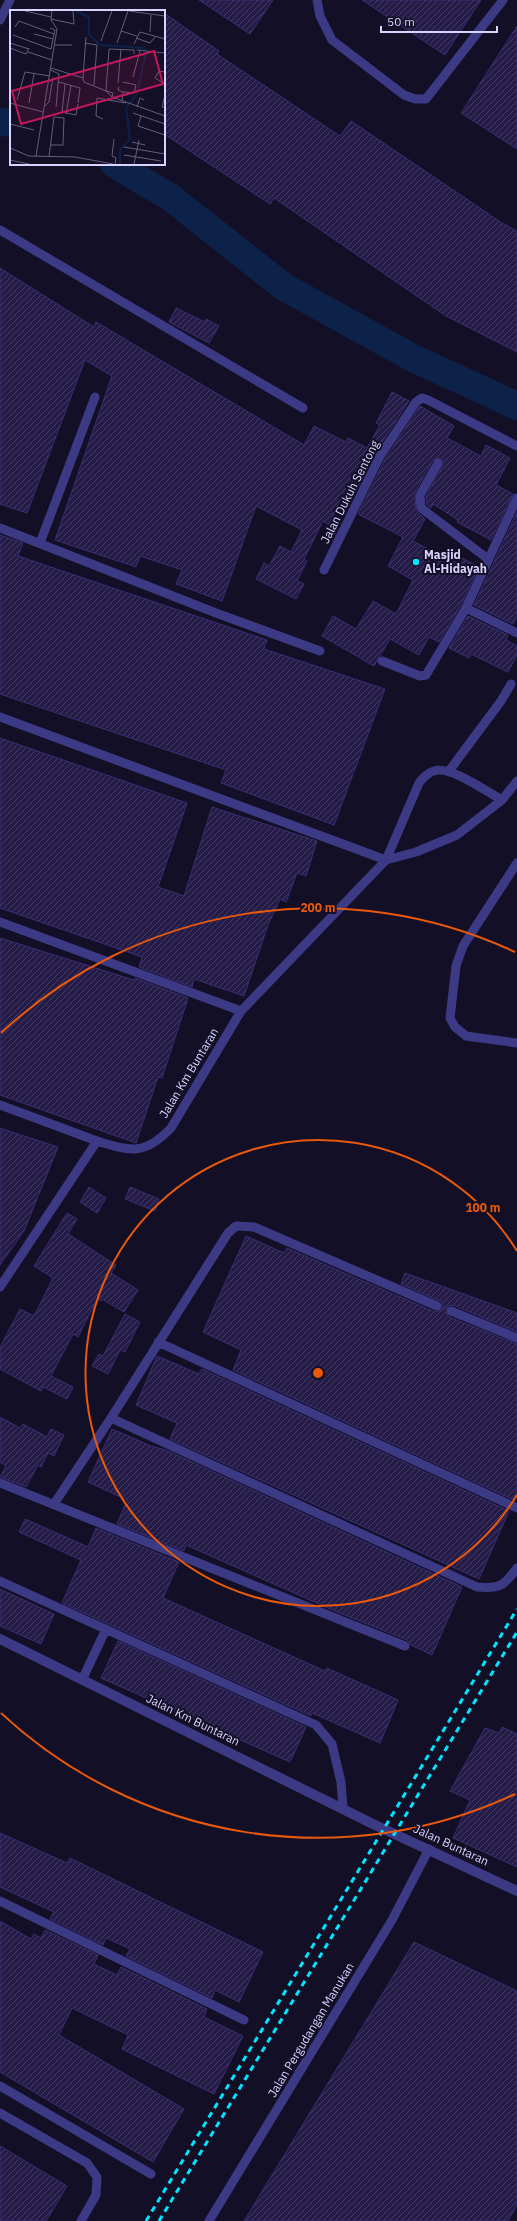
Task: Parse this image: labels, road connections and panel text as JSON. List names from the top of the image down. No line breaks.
{"streets":{"street":["Jalan Km Buntaran","Jalan Buntaran"],"lane":["Jalan Dukuh Sentong","Jalan Pergudangan Manukan"]},"crossings":[["Jalan Km Buntaran","Jalan Buntaran"],["Jalan Buntaran","Jalan Pergudangan Manukan"]],"places":["Masjid Al-Hidayah"],"scale_bar":"50 m","rings":["200 m","100 m"]}
